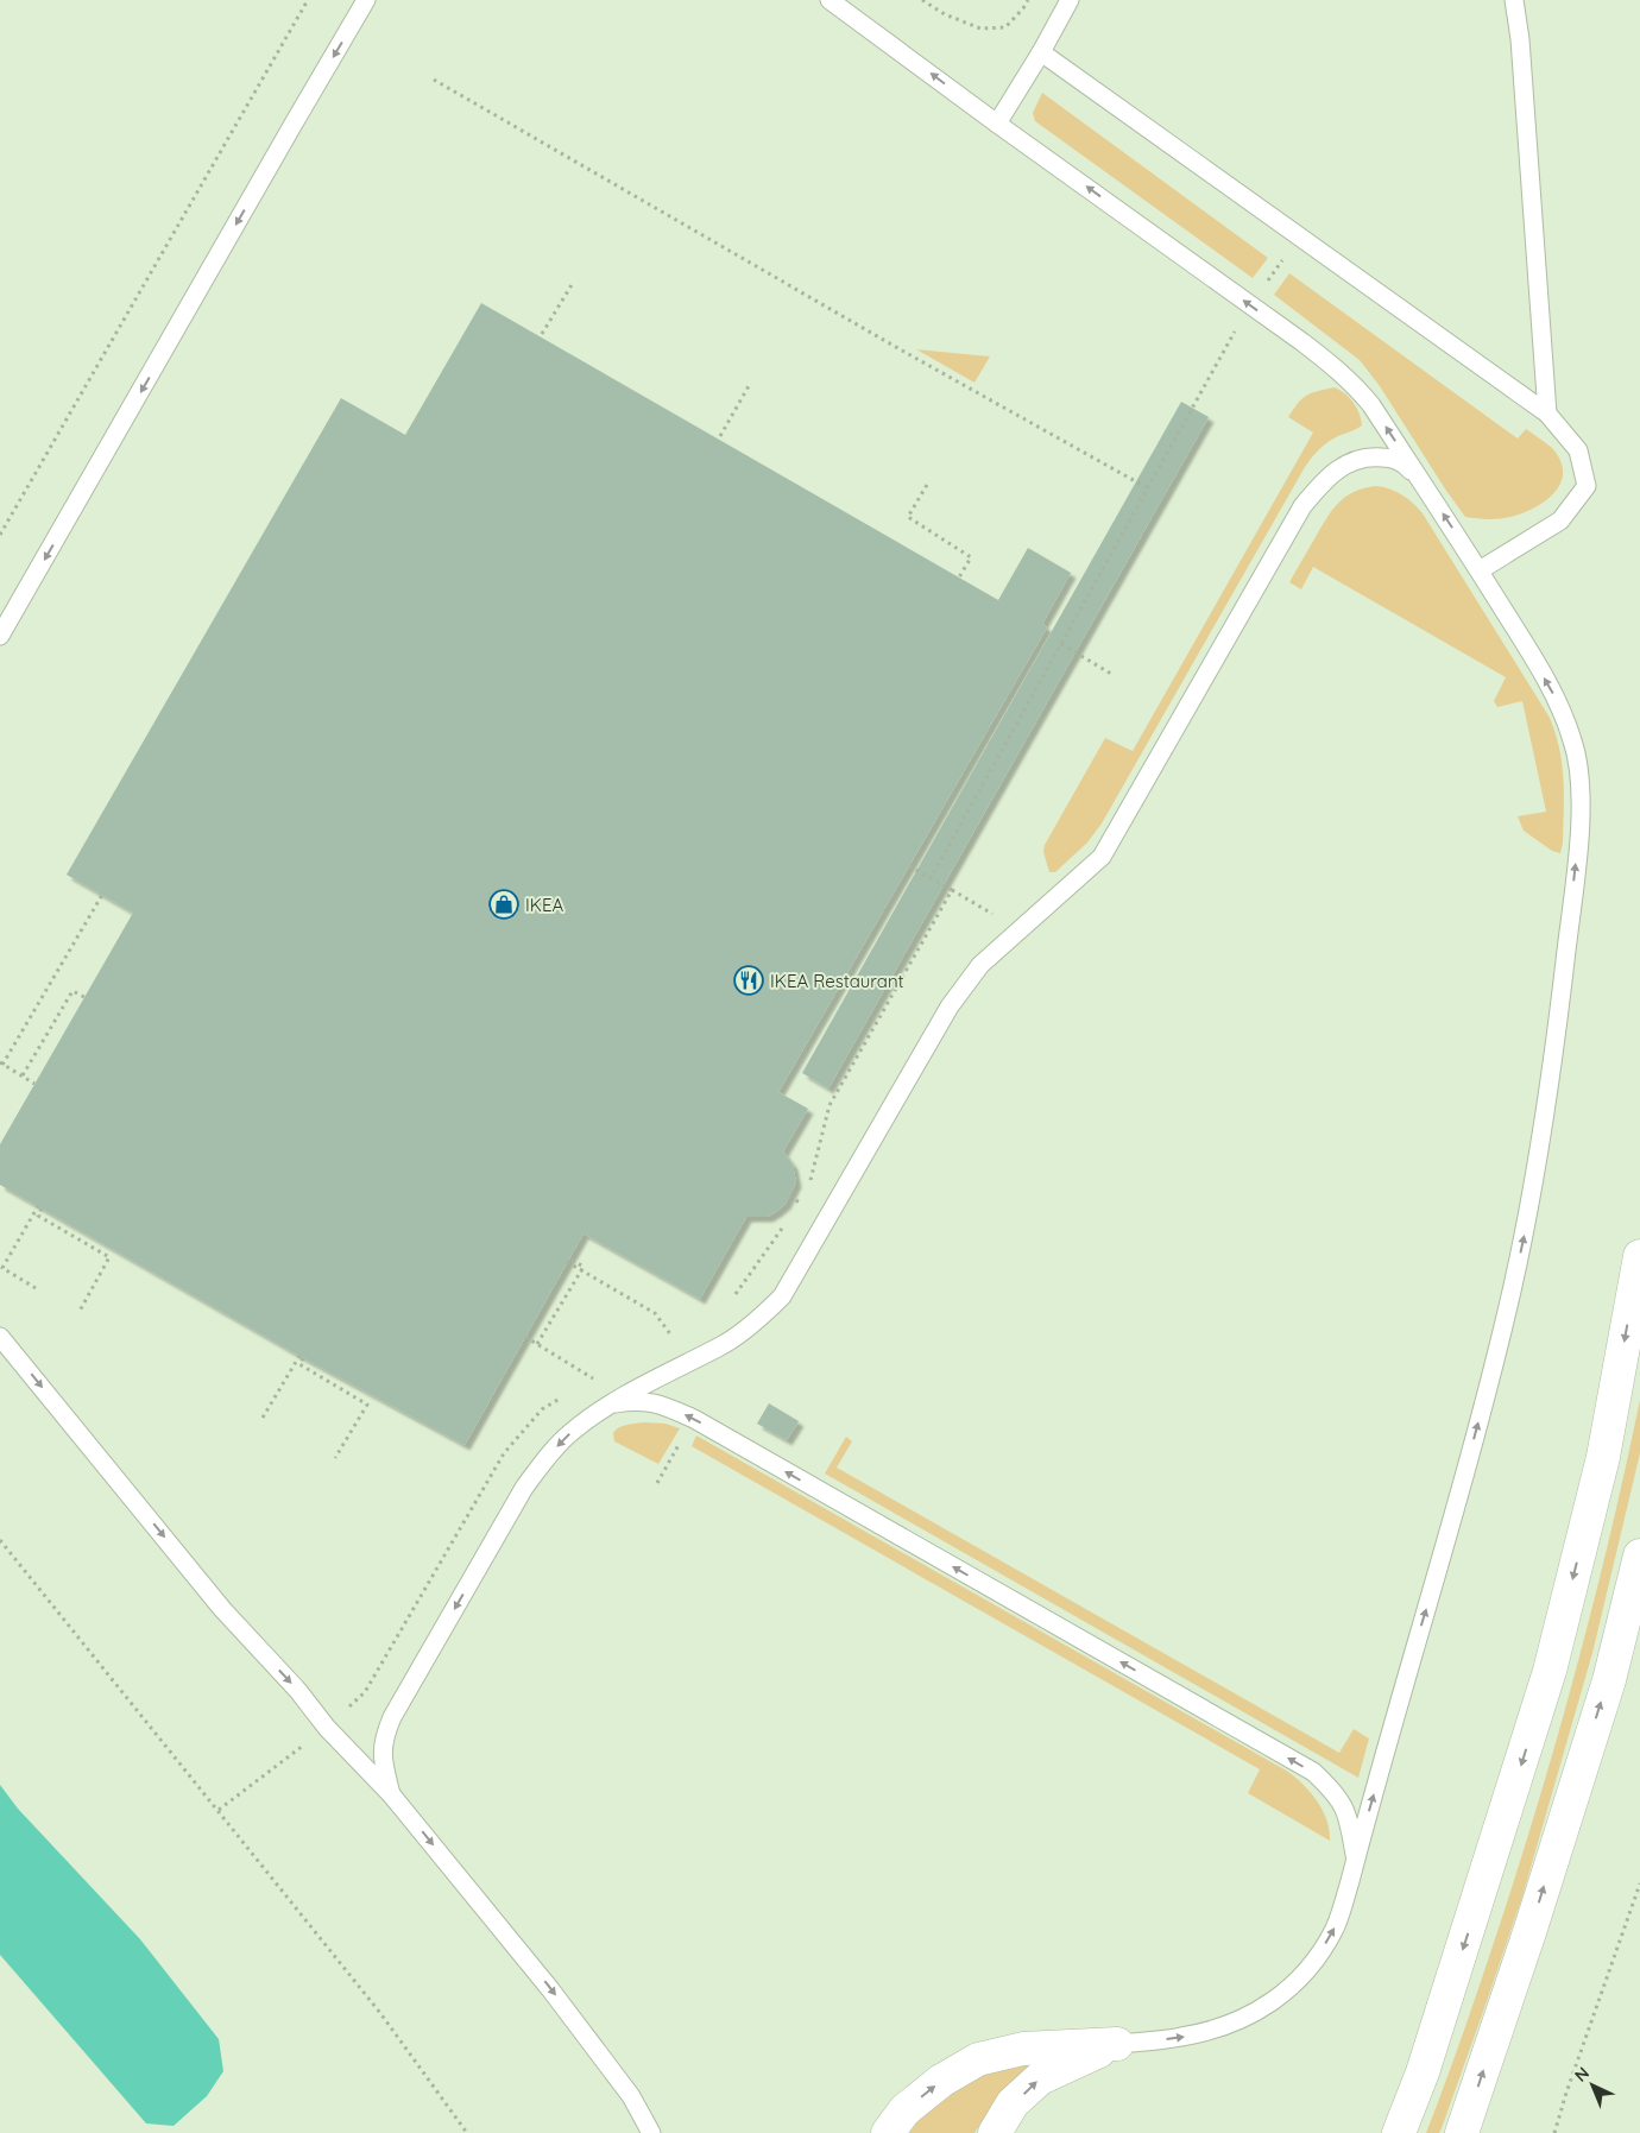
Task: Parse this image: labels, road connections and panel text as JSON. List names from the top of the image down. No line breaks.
{"places":{"shop":["IKEA"],"restaurant":["IKEA Restaurant"]},"north":"top left"}
